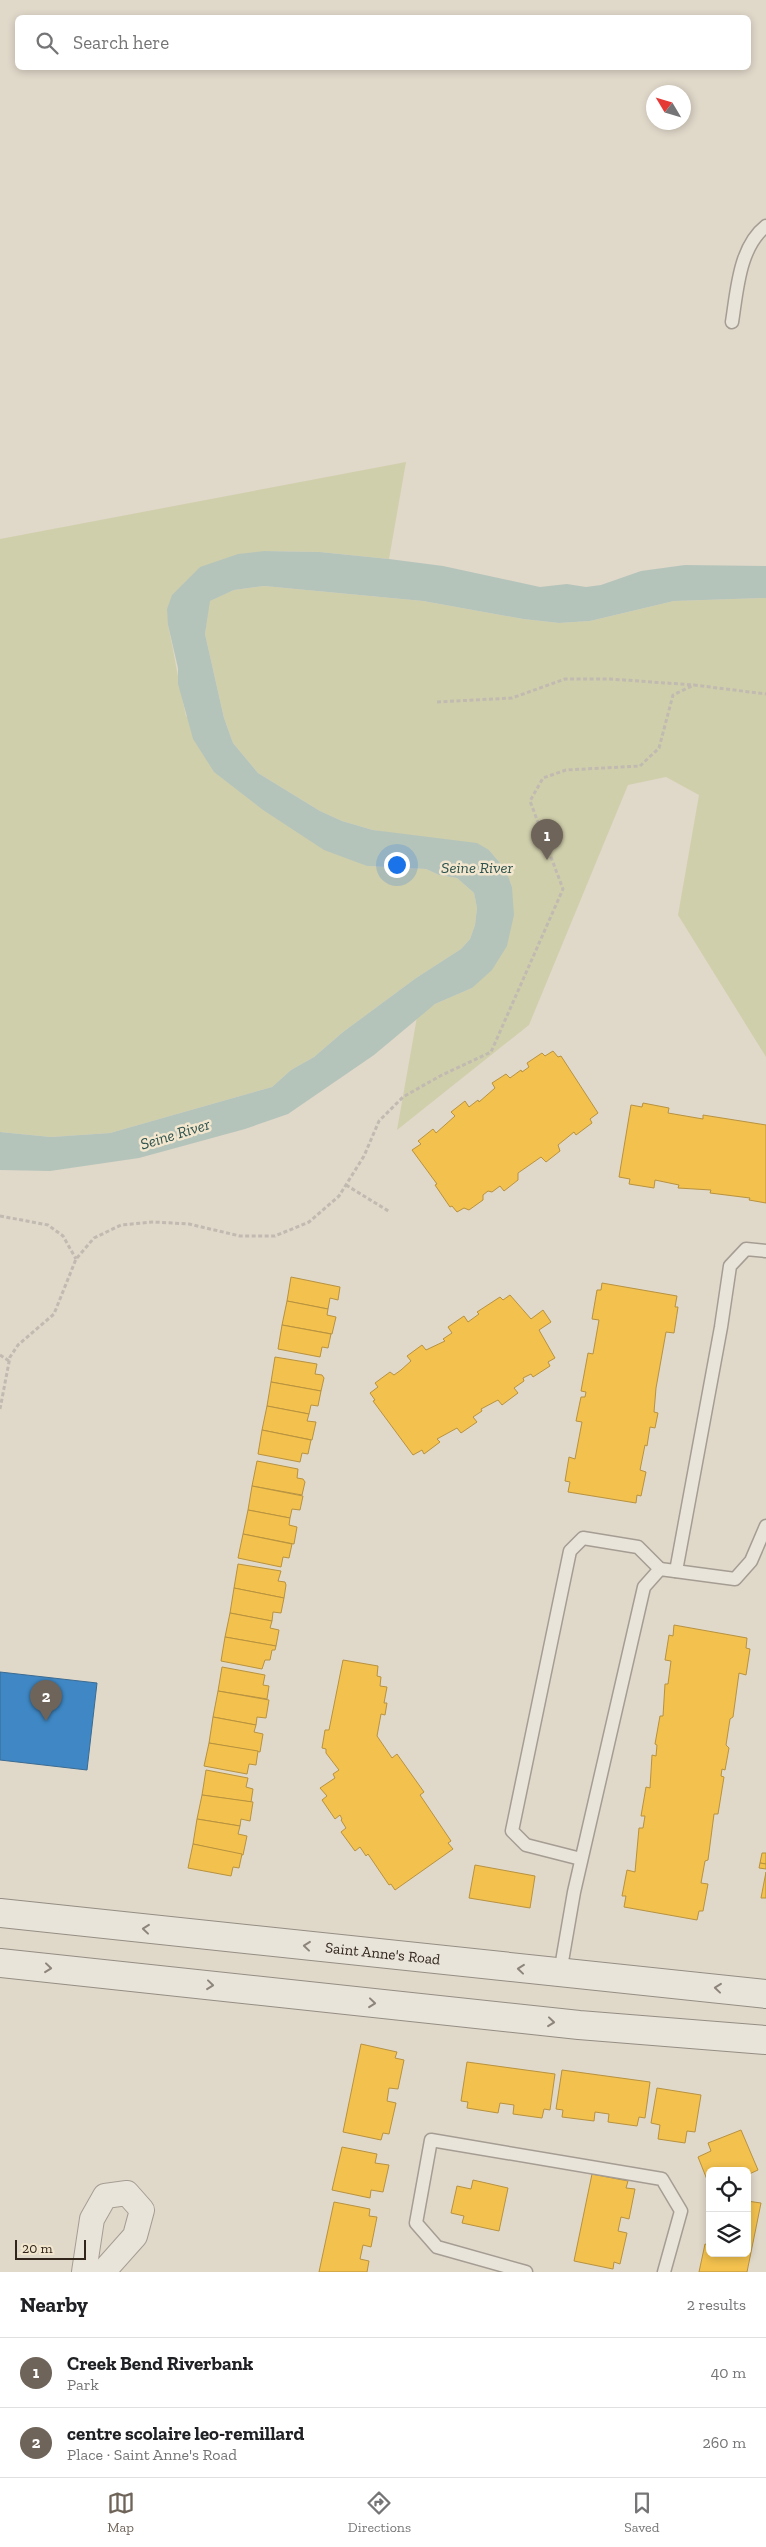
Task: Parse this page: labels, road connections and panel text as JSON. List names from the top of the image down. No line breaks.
{"streets":{"main road":["Saint Anne's Road"]},"water":["Seine River"],"scale_bar":"20 m","north":"top left","page":{"search":"Search here","pins":["1","2"],"scale":"20 m","heading":["Nearby","2 results"],"list":[{"mark":"1","name":"Creek Bend Riverbank","note":"Park","value":"40 m"},{"mark":"2","name":"centre scolaire leo-remillard","note":"Place · Saint Anne's Road","value":"260 m"}],"nav":["Map","Directions","Saved"]}}
